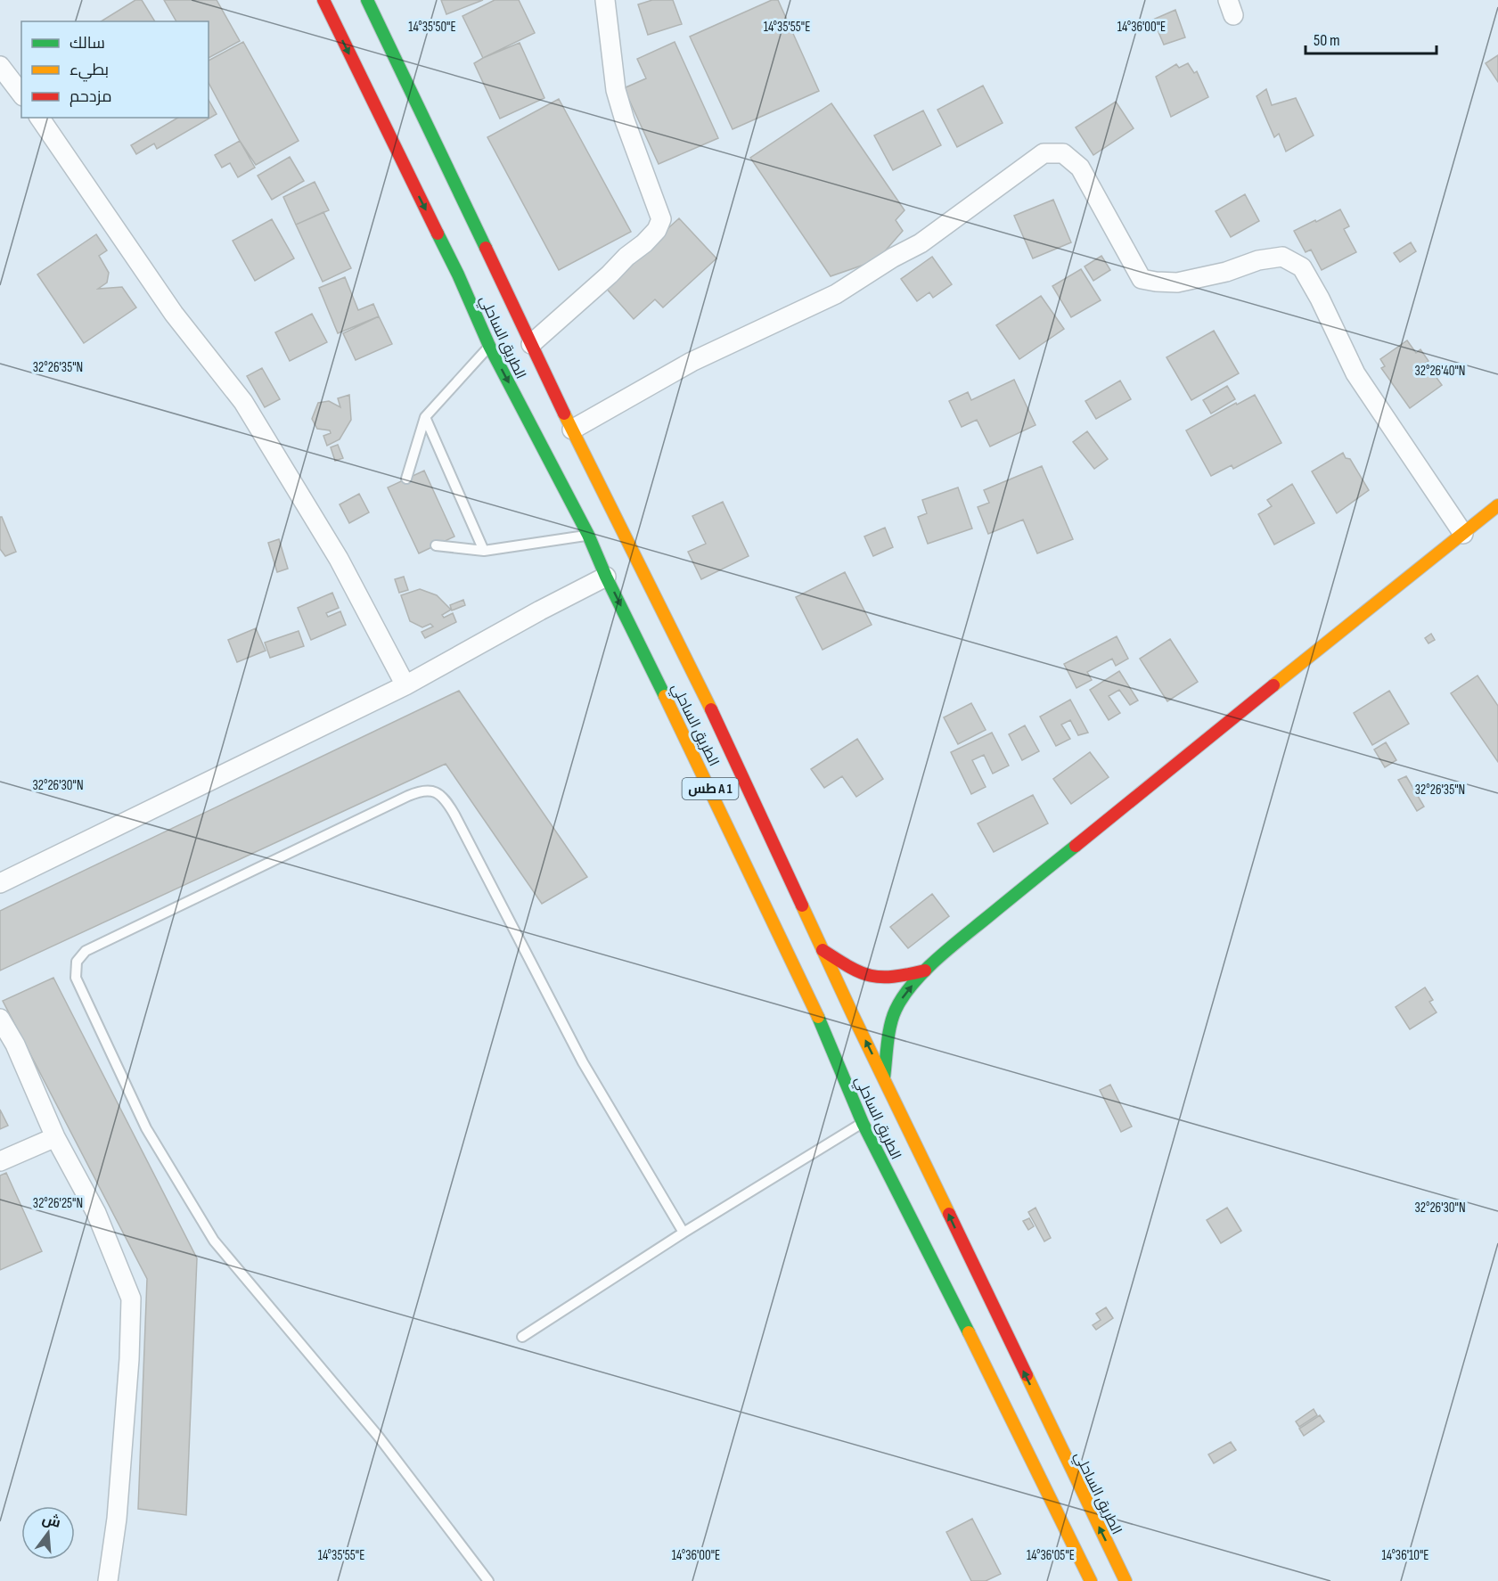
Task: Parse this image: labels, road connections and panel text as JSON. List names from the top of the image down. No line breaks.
{"streets":{"main road":["الطريق الساحلي","طس A 1"]},"legend":["سالك","بطيء","مزدحم"],"scale_bar":"50 m","north":"top","coordinates":["14°35'50\"E","14°35'55\"E","14°36'00\"E","32°26'35\"N","32°26'40\"N","32°26'30\"N","32°26'25\"N","14°36'05\"E","14°36'10\"E"]}
